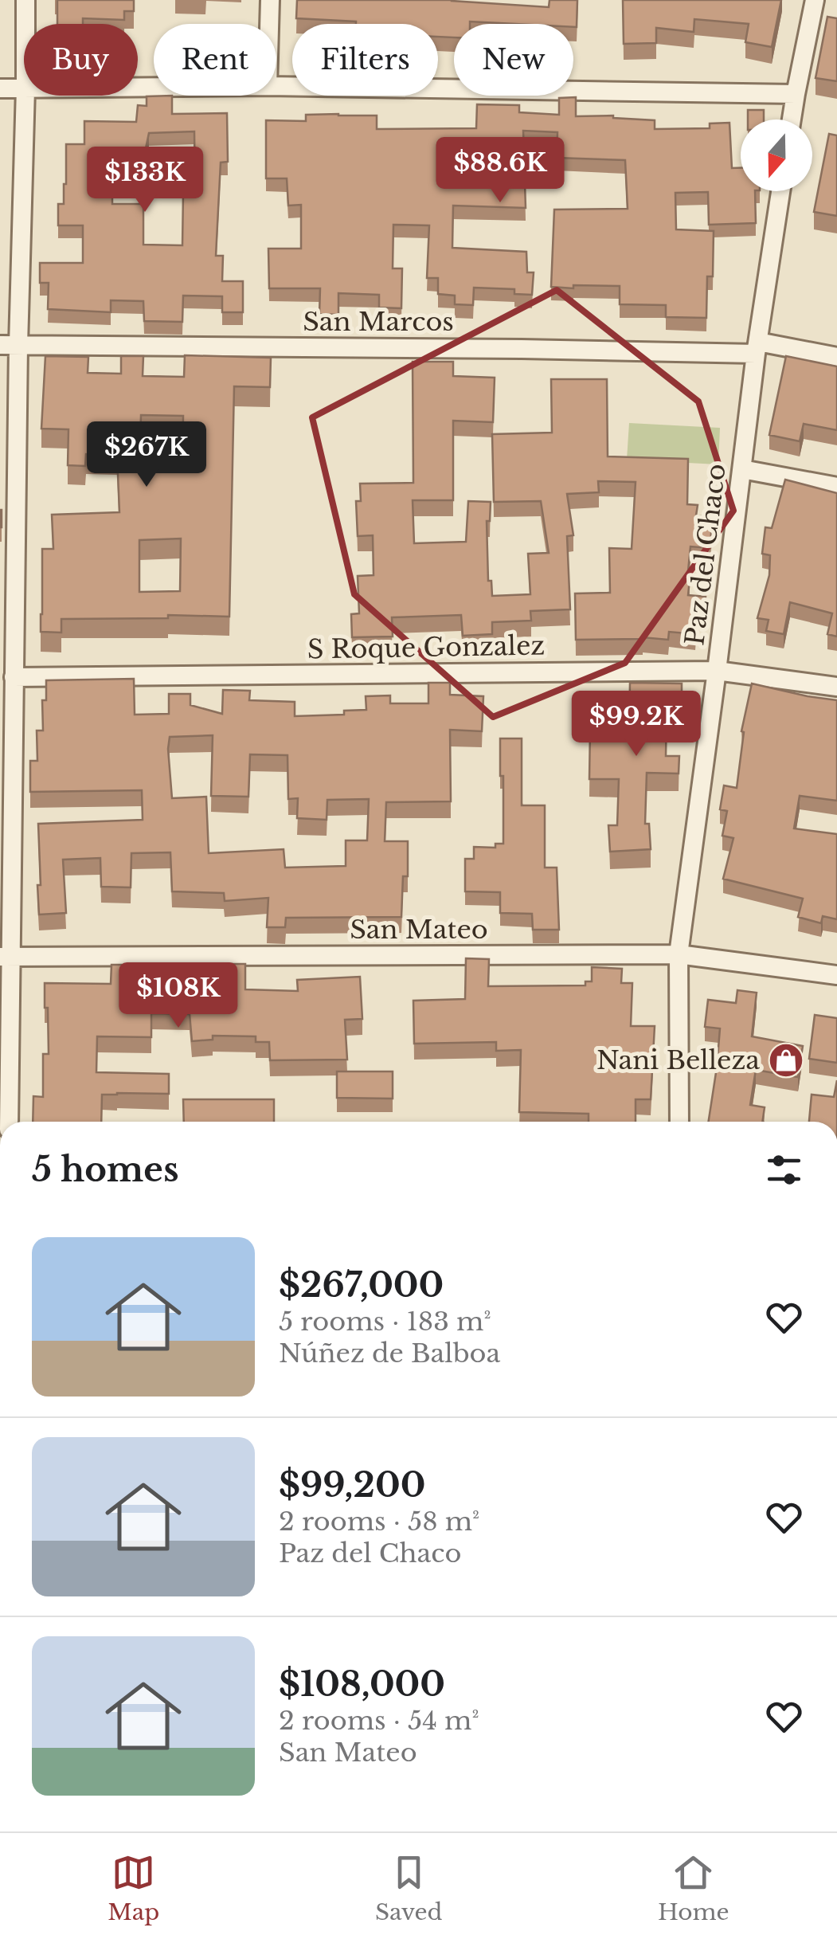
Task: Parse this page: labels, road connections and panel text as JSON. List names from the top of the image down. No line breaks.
{"streets":{"street":["San Marcos","Paz del Chaco","S Roque Gonzalez","San Mateo"]},"crossings":[["San Marcos","Paz del Chaco"],["Paz del Chaco","S Roque Gonzalez"],["Paz del Chaco","San Mateo"]],"places":{"shop":["Nani Belleza"]},"north":"bottom","page":{"chip":["Buy","Rent","Filters","New"],"price":["$88.6K","$133K","$267K","$99.2K","$108K"],"heading":"5 homes","list":[{"name":"$267,000","note":"5 rooms · 183 m² · Núñez de Balboa"},{"name":"$99,200","note":"2 rooms · 58 m² · Paz del Chaco"},{"name":"$108,000","note":"2 rooms · 54 m² · San Mateo"}],"tabs":["Map","Saved","Home"]}}
